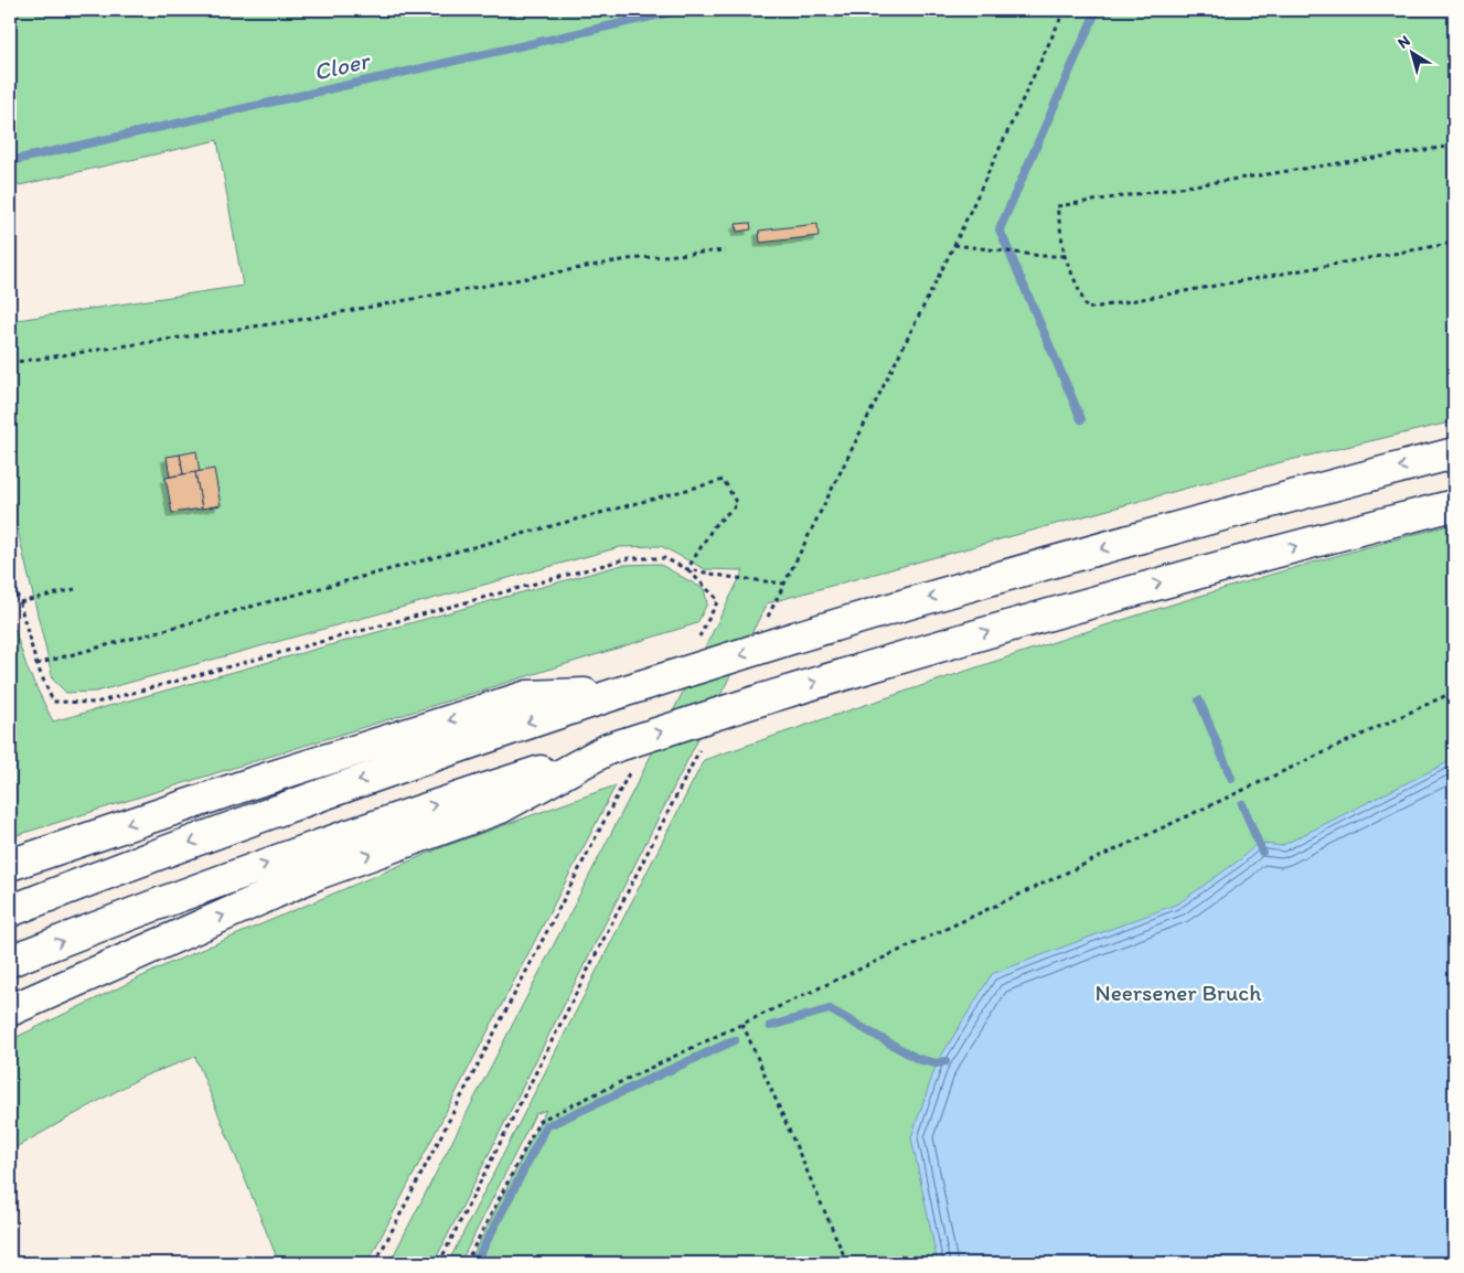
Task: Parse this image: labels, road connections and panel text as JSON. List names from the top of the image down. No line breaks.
{"water":["Cloer"],"parks":["Neersener Bruch"],"north":"top left"}
